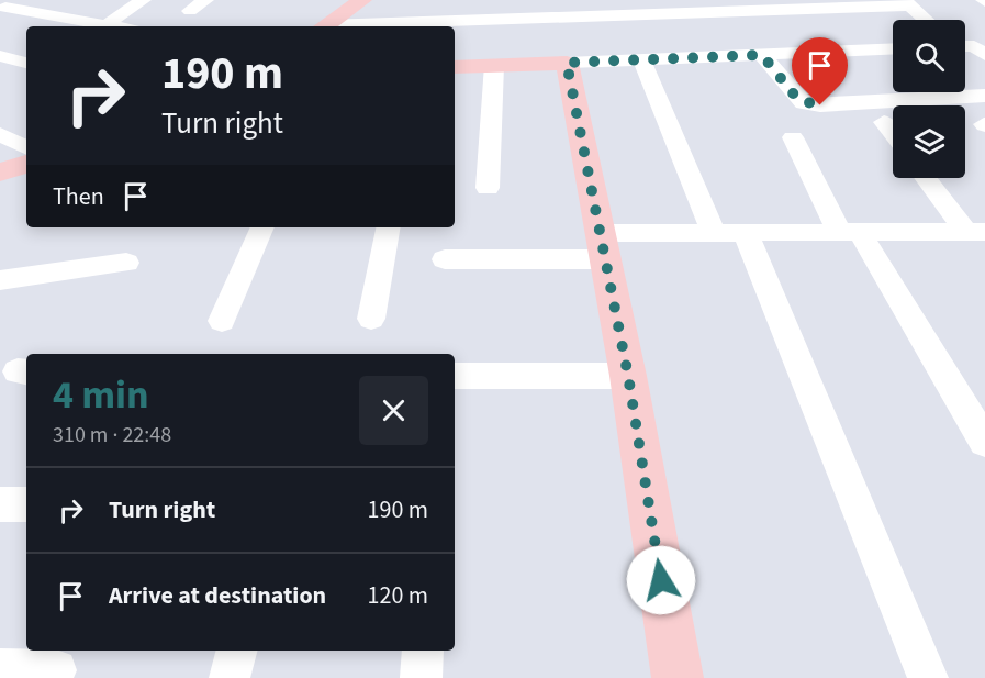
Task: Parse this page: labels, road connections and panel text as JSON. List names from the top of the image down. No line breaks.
{"page":{"turn":["190 m","Turn right"],"then":"Then","heading":["4 min","310 m · 22:48"],"list":[{"name":"Turn right","value":"190 m"},{"name":"Arrive at destination","value":"120 m"}]}}
